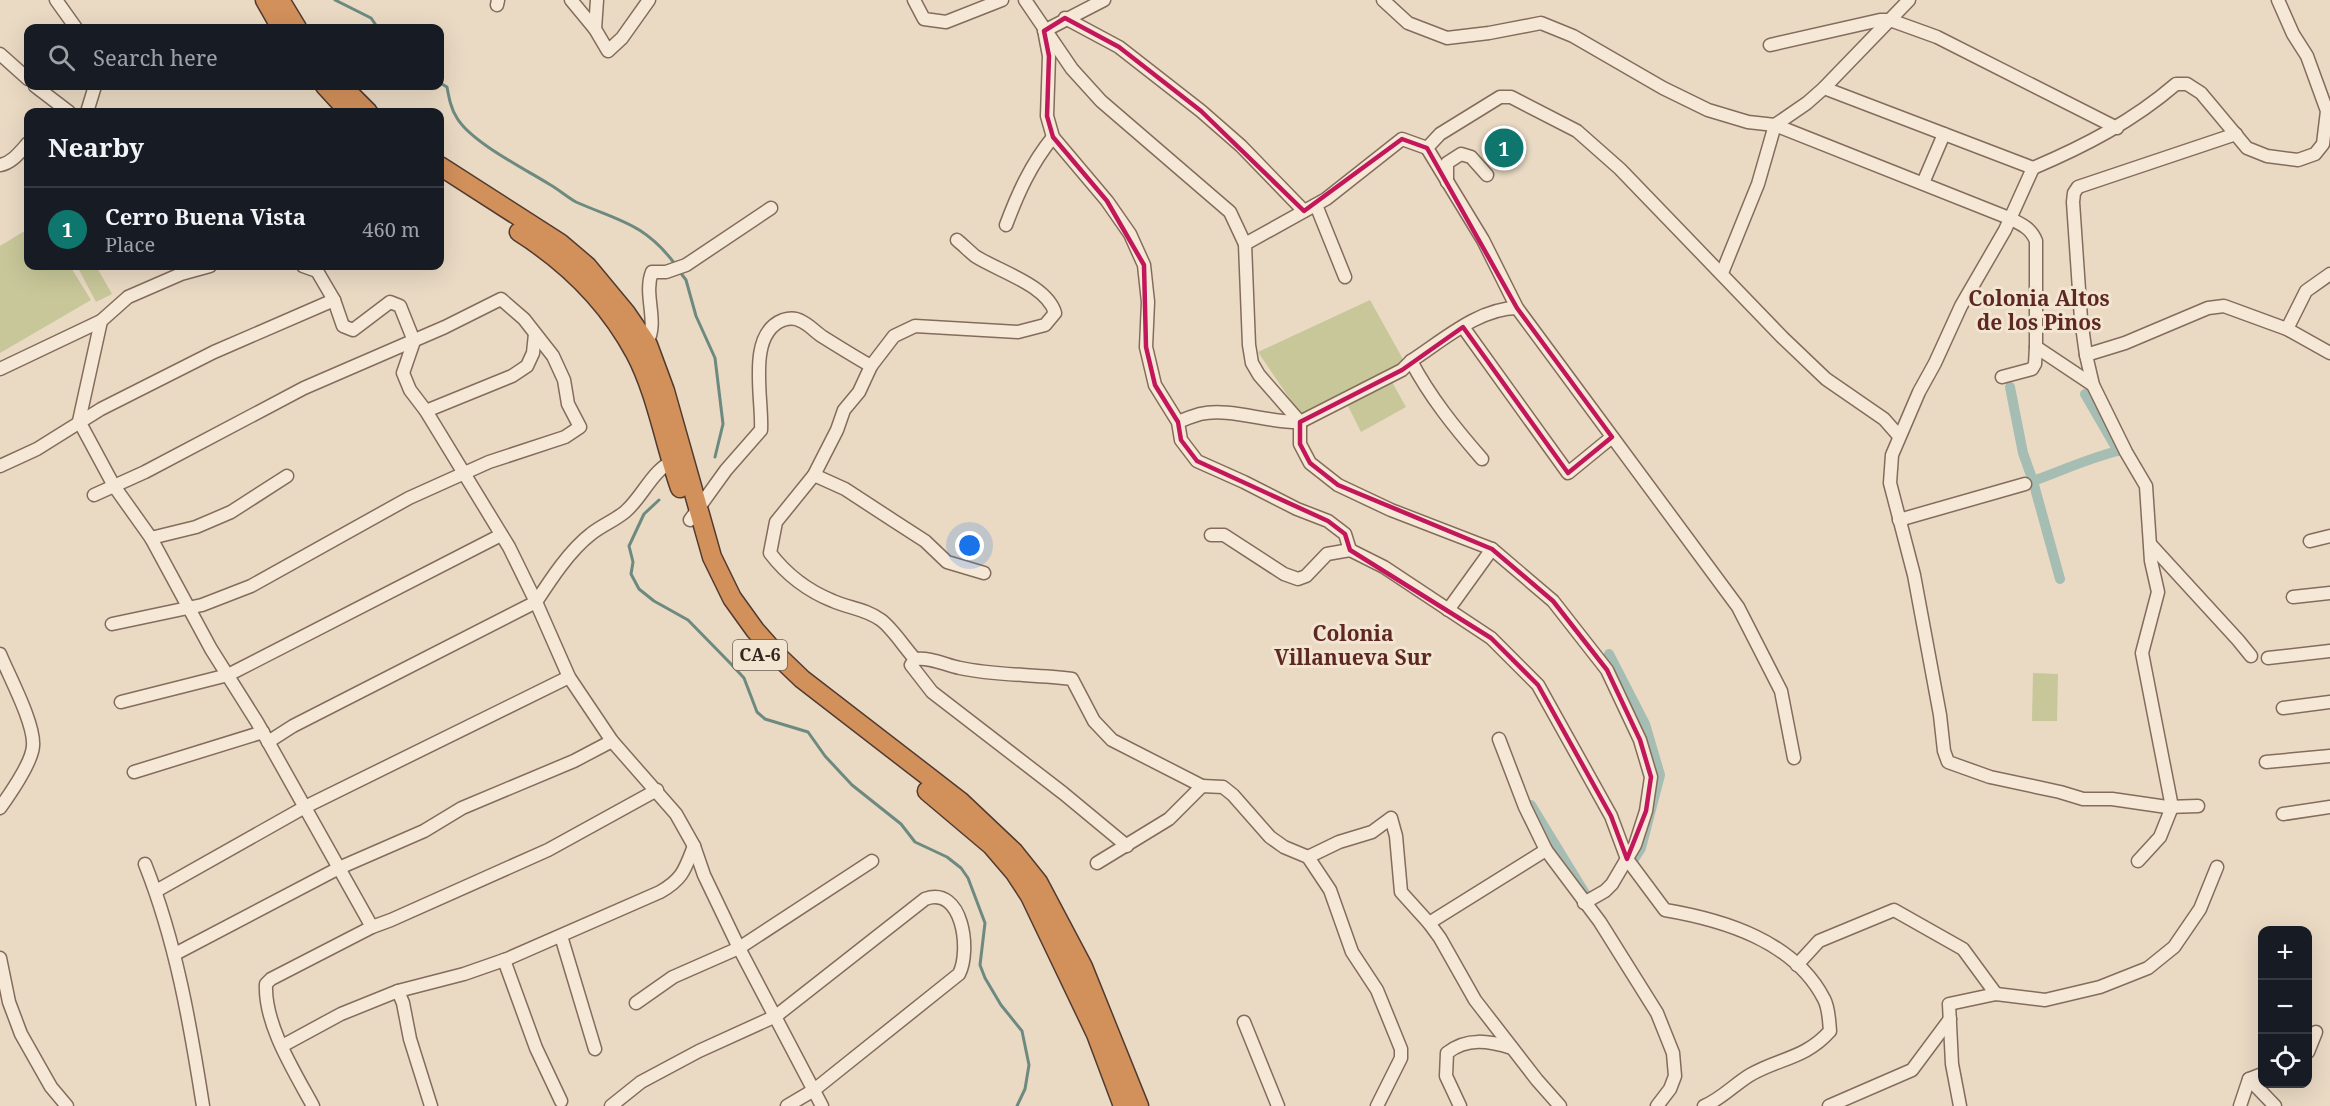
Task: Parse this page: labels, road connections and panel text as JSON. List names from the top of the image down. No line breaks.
{"streets":{"highway":["CA-6"]},"districts":["Colonia Altos de los Pinos","Colonia Villanueva Sur"],"page":{"search":"Search here","heading":"Nearby","pins":"1","list":[{"mark":"1","name":"Cerro Buena Vista","note":"Place","value":"460 m"}],"map_buttons":["+","−"]}}
